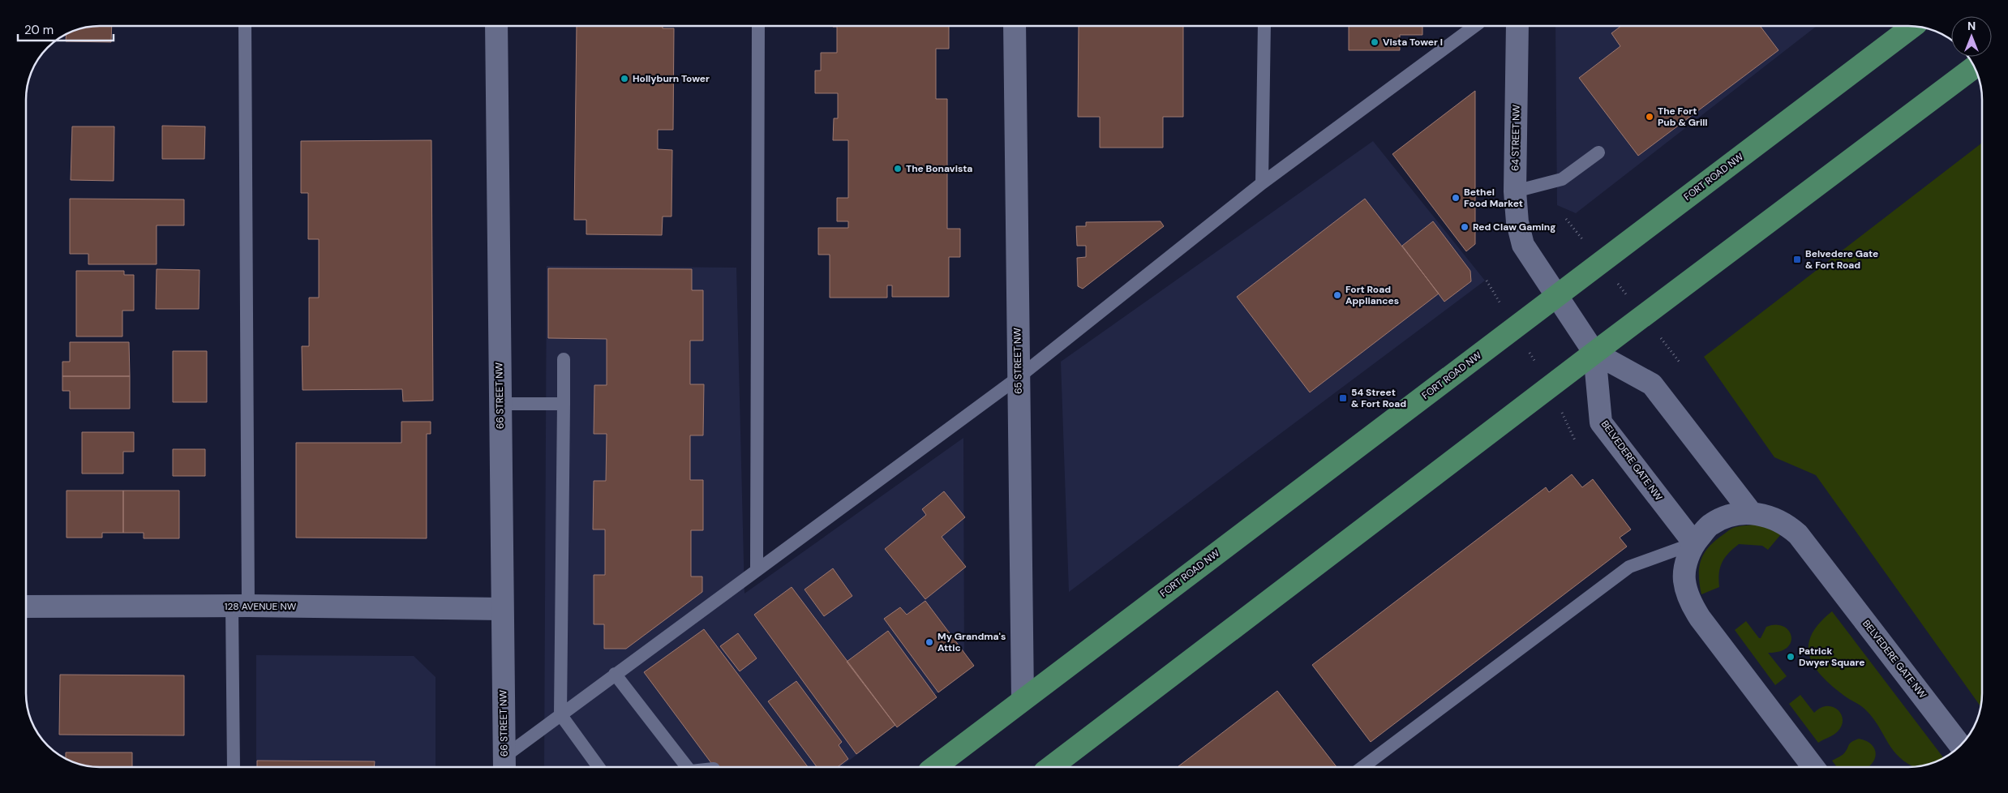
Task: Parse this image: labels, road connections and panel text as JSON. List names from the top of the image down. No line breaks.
{"streets":{"main road":["FORT ROAD NW"],"street":["64 STREET NW","65 STREET NW","66 STREET NW","BELVEDERE GATE NW","128 AVENUE NW"]},"crossings":[["64 STREET NW","FORT ROAD NW"],["64 STREET NW","BELVEDERE GATE NW"],["FORT ROAD NW","65 STREET NW"],["66 STREET NW","128 AVENUE NW"]],"places":{"other":["Vista Tower I","Hollyburn Tower","The Fort Pub & Grill","The Bonavista","Bethel Food Market","Red Claw Gaming","Fort Road Appliances","My Grandma's Attic","Patrick Dwyer Square"],"transit":["Belvedere Gate & Fort Road","54 Street & Fort Road"]},"scale_bar":"20 m","north":"top"}
